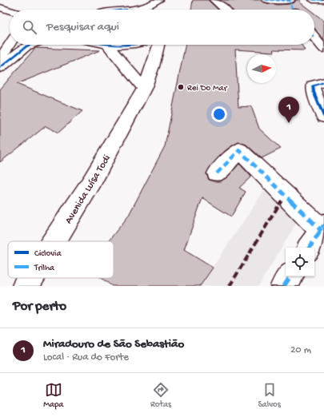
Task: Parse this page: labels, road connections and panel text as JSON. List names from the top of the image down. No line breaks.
{"streets":{"main road":["Avenida Luísa Todi"]},"places":["Rei Do Mar"],"legend":["Ciclovia","Trilha"],"north":"right","page":{"search":"Pesquisar aqui","pins":"1","heading":"Por perto","list":[{"mark":"1","name":"Miradouro de São Sebastião","note":"Local · Rua do Forte","value":"20 m"}],"nav":["Mapa","Rotas","Salvos"]}}
